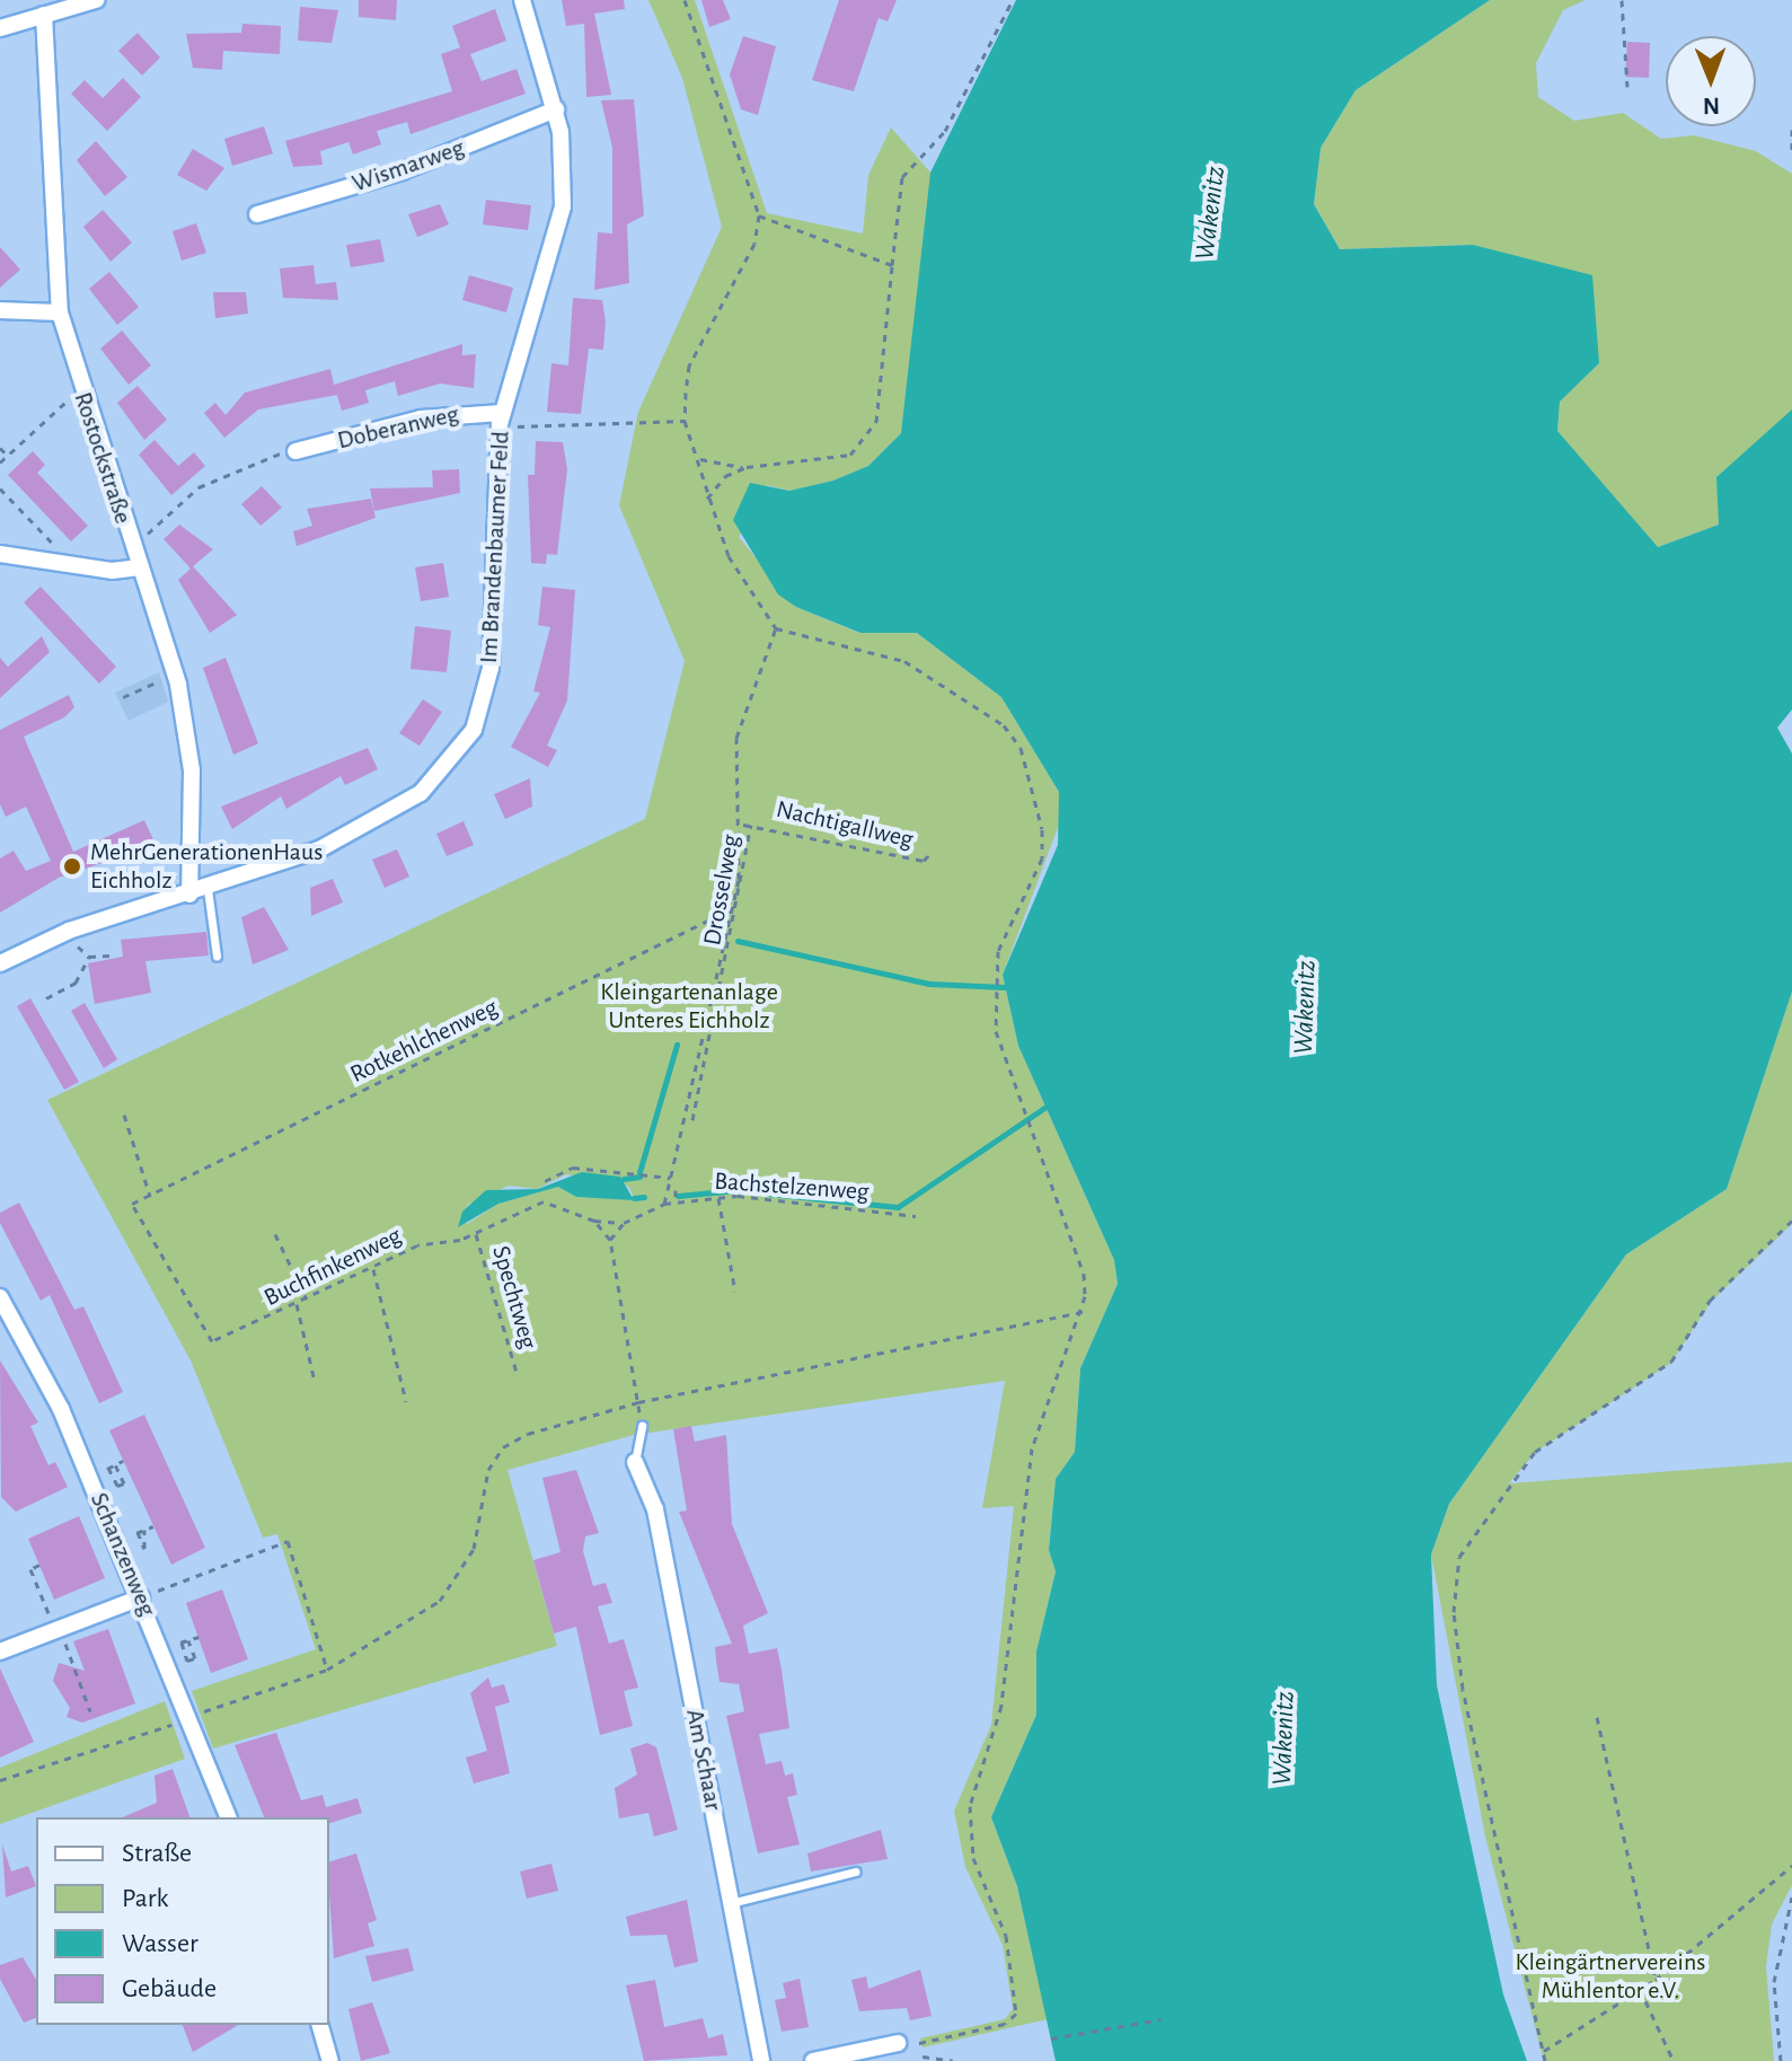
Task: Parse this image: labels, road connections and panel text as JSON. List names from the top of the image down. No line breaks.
{"streets":{"street":["Wismarweg","Doberanweg","Rostockstraße","Im Brandenbaumer Feld","Schanzenweg","Am Schaar"],"path":["Nachtigallweg","Drosselweg","Rotkehlchenweg","Bachstelzenweg","Buchfinkenweg","Spechtweg"]},"crossings":[["Wismarweg","Im Brandenbaumer Feld"],["Doberanweg","Im Brandenbaumer Feld"],["Rostockstraße","Im Brandenbaumer Feld"],["Nachtigallweg","Drosselweg"],["Rotkehlchenweg","Buchfinkenweg"],["Buchfinkenweg","Spechtweg"]],"water":["Wakenitz"],"parks":["Kleingartenanlage Unteres Eichholz","Kleingärtnervereins Mühlentor e.V."],"places":["MehrGenerationenHaus Eichholz"],"legend":["Straße","Park","Wasser","Gebäude"],"north":"bottom"}
